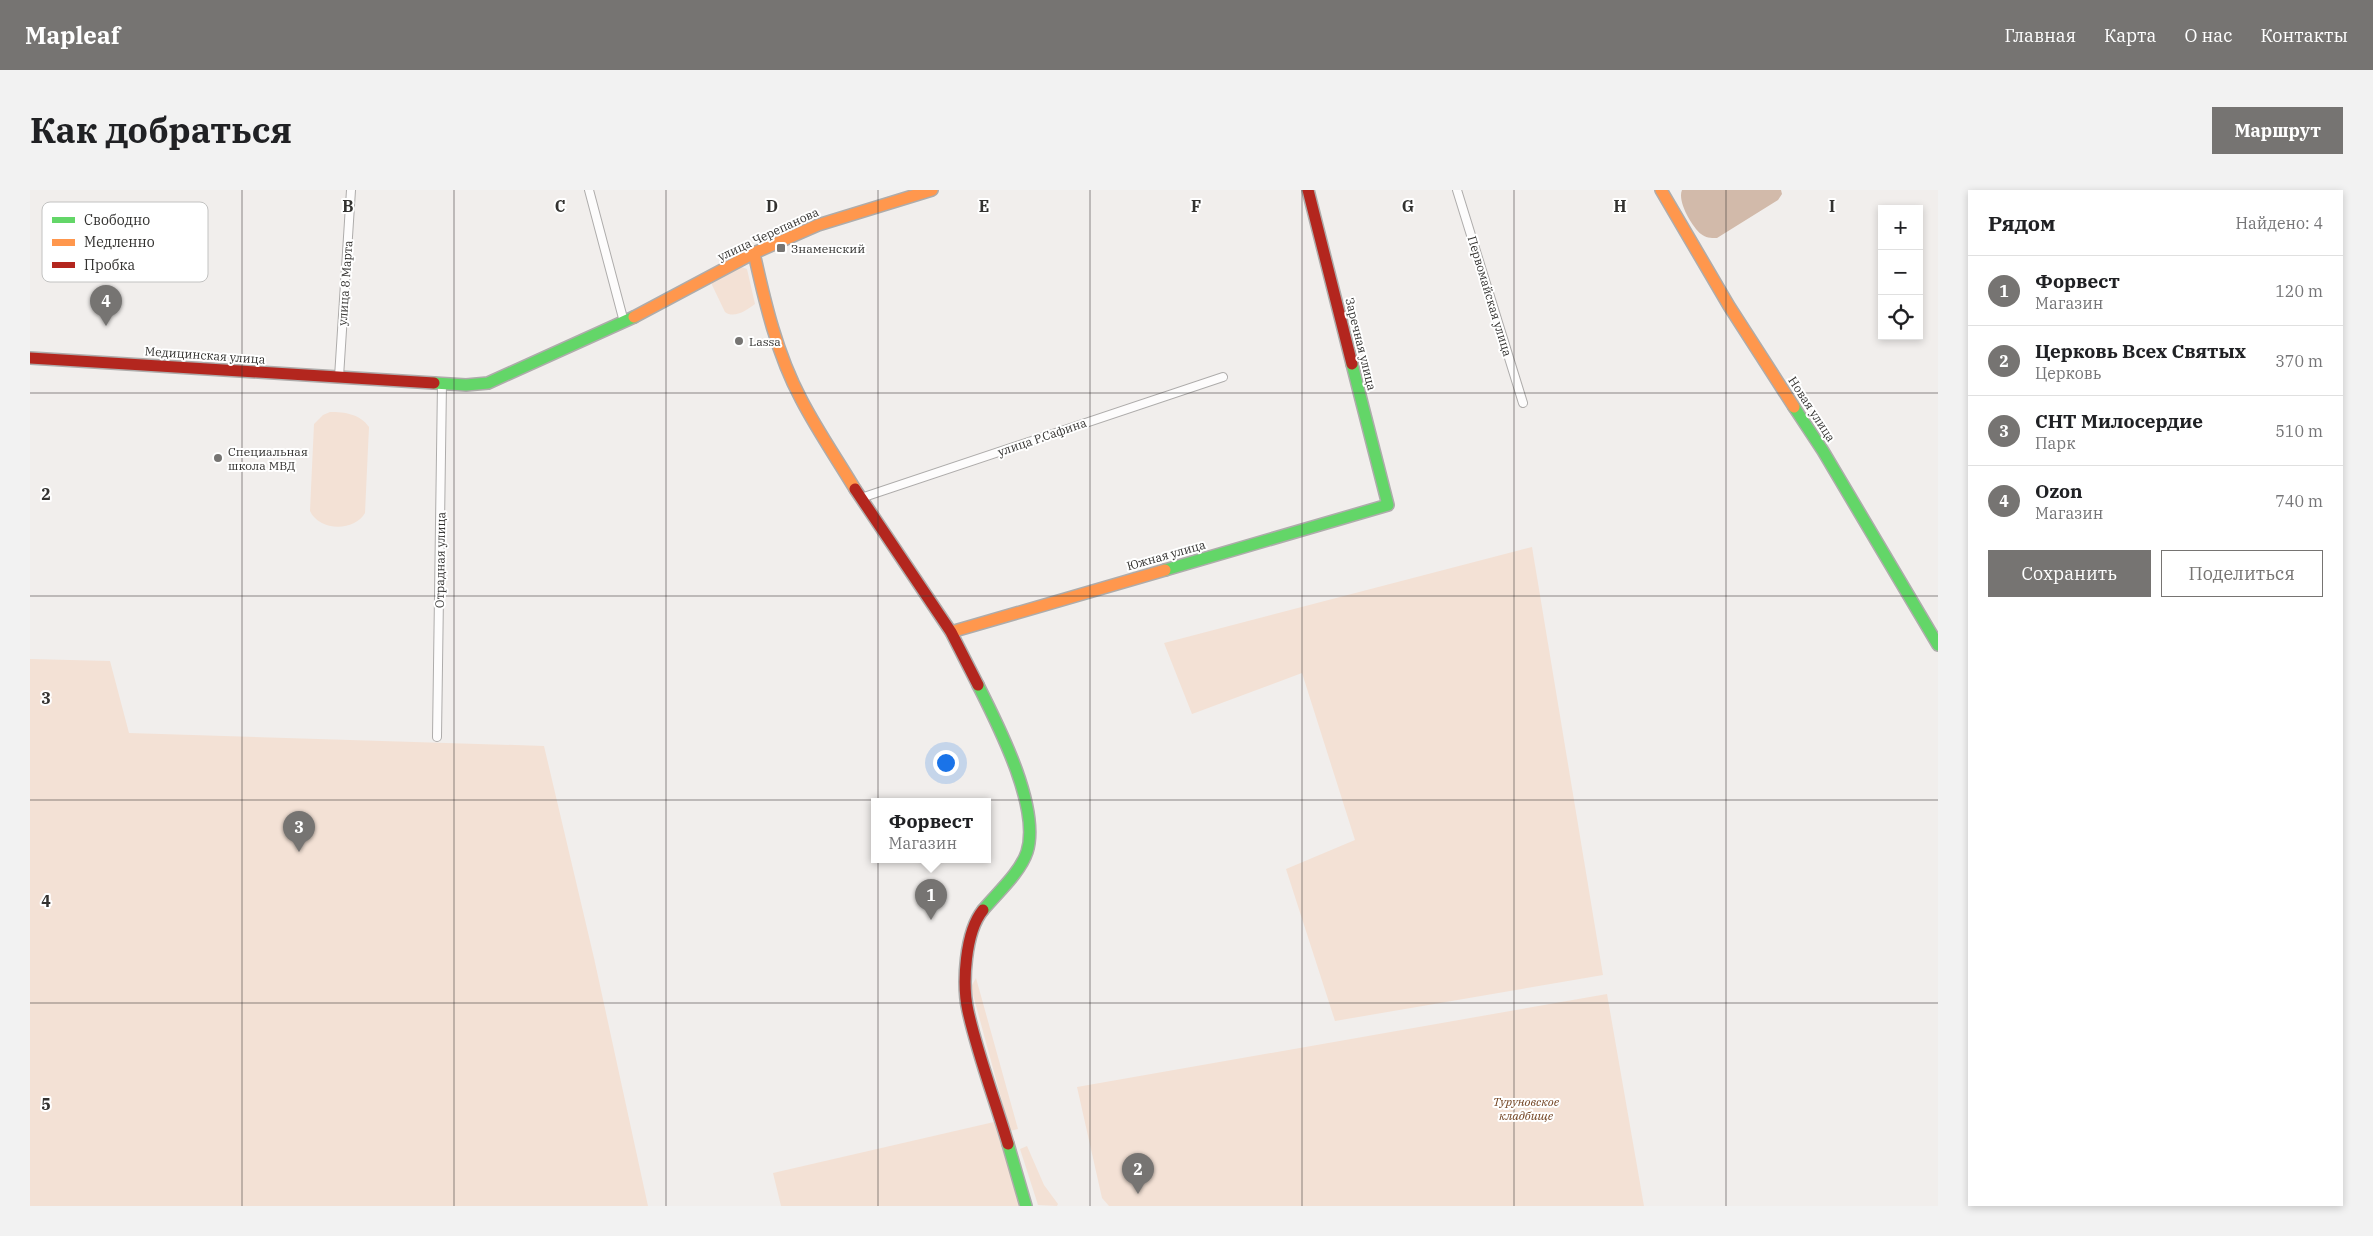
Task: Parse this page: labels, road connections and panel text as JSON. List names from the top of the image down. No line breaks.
{"streets":{"street":["улица Черепанова","улица 8 Марта","Первомайская улица","Заречная улица","Медицинская улица","Новая улица","улица Р.Сафина","Южная улица","Отрадная улица"]},"crossings":[["улица Черепанова","Медицинская улица"],["улица Черепанова","Отрадная улица"],["улица 8 Марта","Медицинская улица"],["Заречная улица","Южная улица"]],"parks":["Туруновское кладбище"],"places":{"transit":["Знаменский"],"other":["Lassa","Специальная школа МВД"]},"legend":["Свободно","Медленно","Пробка"],"page":{"header":"Mapleaf","nav":["Главная","Карта","О нас","Контакты"],"title":"Как добраться","buttons":["Маршрут",["Сохранить","Поделиться"]],"heading":["Рядом","Найдено: 4"],"map_buttons":["+","−"],"list":[{"mark":"1","name":"Форвест","note":"Магазин","value":"120 m"},{"mark":"2","name":"Церковь Всех Святых","note":"Церковь","value":"370 m"},{"mark":"3","name":"СНТ Милосердие","note":"Парк","value":"510 m"},{"mark":"4","name":"Ozon","note":"Магазин","value":"740 m"}],"pins":["4","3","1","2"],"popup":["Форвест","Магазин"]},"grid":{"columns":["B","C","D","E","F","G","H","I"],"rows":["2","3","4","5"]}}
